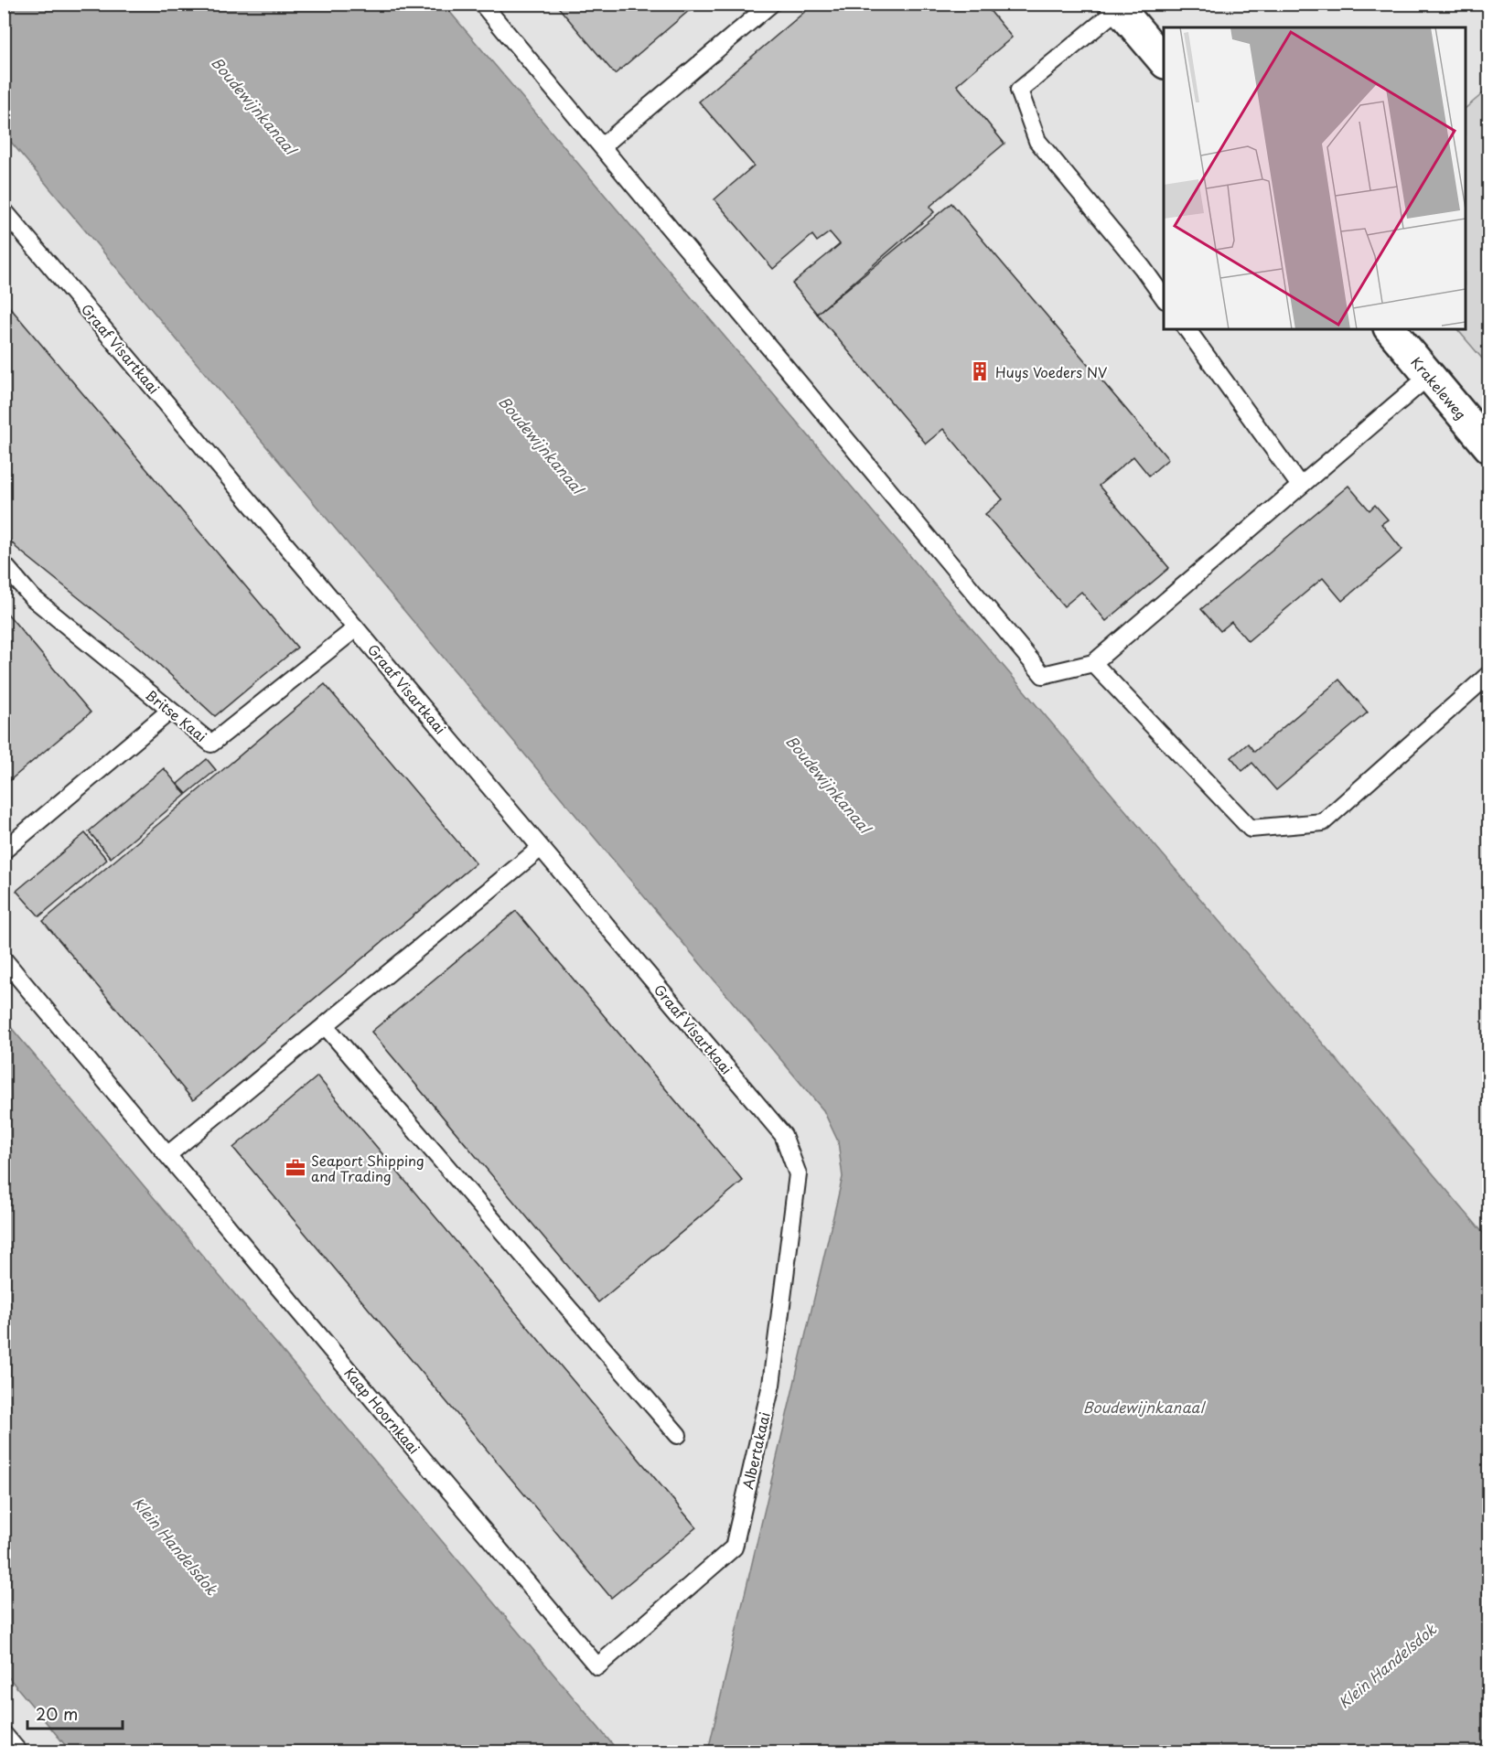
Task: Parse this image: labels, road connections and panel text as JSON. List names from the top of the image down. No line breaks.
{"streets":{"street":["Krakeleweg"],"lane":["Graaf Visartkaai","Britse Kaai","Kaap Hoornkaai","Albertakaai"]},"crossings":[["Graaf Visartkaai","Britse Kaai"],["Graaf Visartkaai","Albertakaai"],["Kaap Hoornkaai","Albertakaai"]],"water":["Boudewijnkanaal","Klein Handelsdok"],"places":{"building":["Huys Voeders NV"],"office":["Seaport Shipping and Trading"]},"scale_bar":"20 m"}
